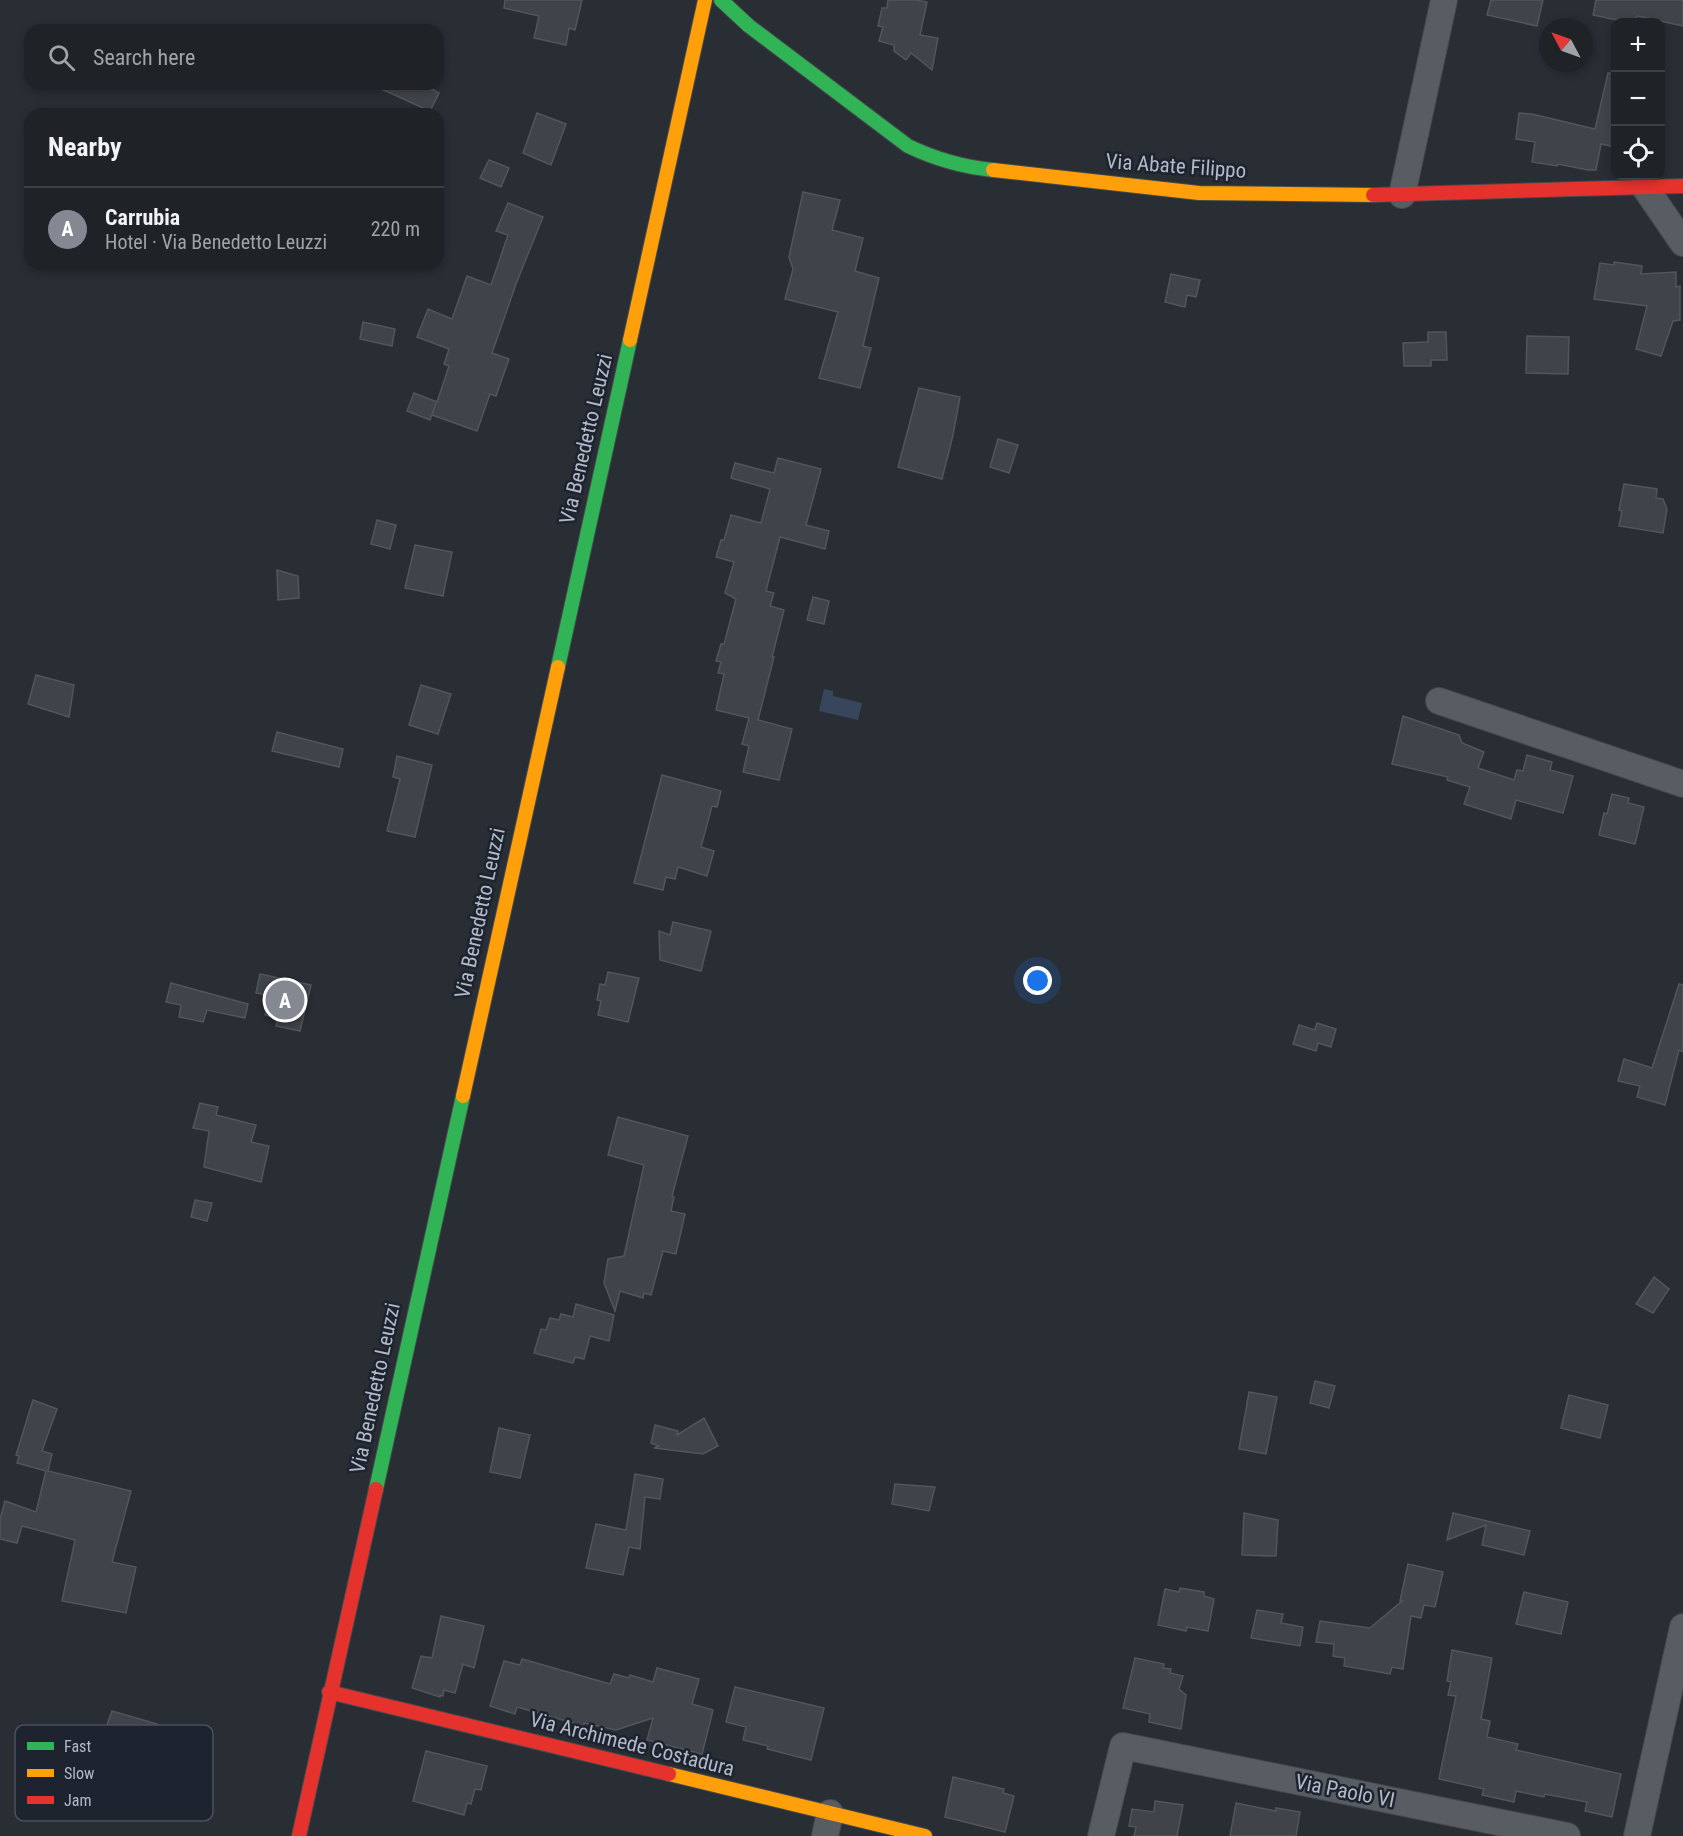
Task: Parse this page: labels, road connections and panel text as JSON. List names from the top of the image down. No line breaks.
{"streets":{"street":["Via Abate Filippo","Via Benedetto Leuzzi","Via Archimede Costadura","Via Paolo VI"]},"crossings":[["Via Benedetto Leuzzi","Via Archimede Costadura"]],"legend":["Fast","Slow","Jam"],"north":"top left","page":{"map_buttons":["+","−"],"search":"Search here","heading":"Nearby","list":[{"mark":"A","name":"Carrubia","note":"Hotel · Via Benedetto Leuzzi","value":"220 m"}],"pins":"A"}}
